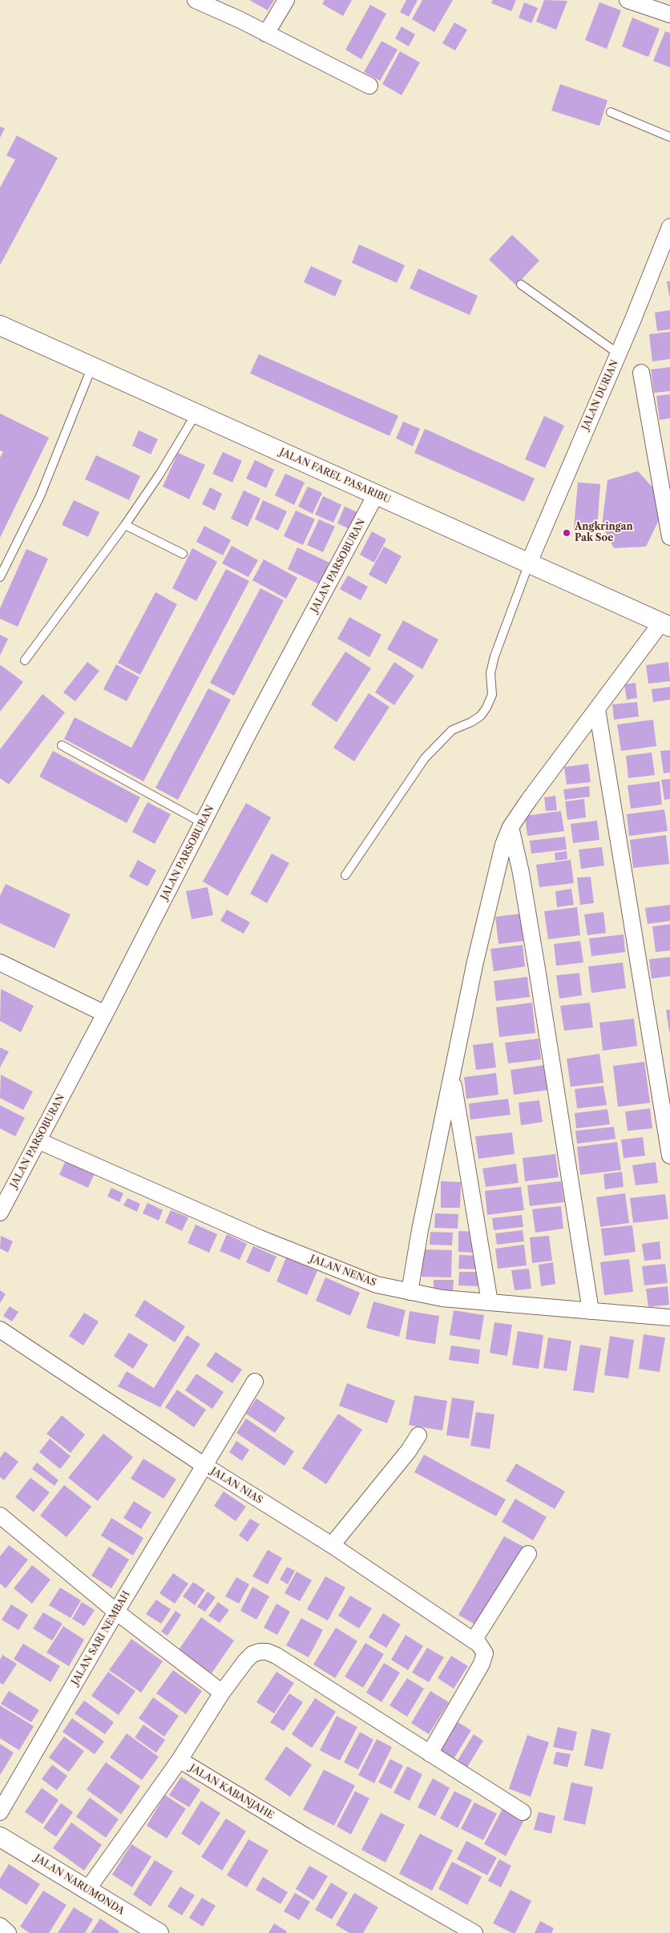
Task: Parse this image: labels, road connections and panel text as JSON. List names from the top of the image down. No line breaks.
{"streets":{"street":["JALAN DURIAN","JALAN FAREL PASARIBU","JALAN PARSOBURAN","JALAN NENAS","JALAN NIAS","JALAN SARI NEMBAH","JALAN KABANJAHE","JALAN NARUMONDA"]},"crossings":[["JALAN DURIAN","JALAN FAREL PASARIBU"],["JALAN FAREL PASARIBU","JALAN PARSOBURAN"],["JALAN PARSOBURAN","JALAN NENAS"],["JALAN NIAS","JALAN SARI NEMBAH"]],"places":["Angkringan Pak Soe"]}
